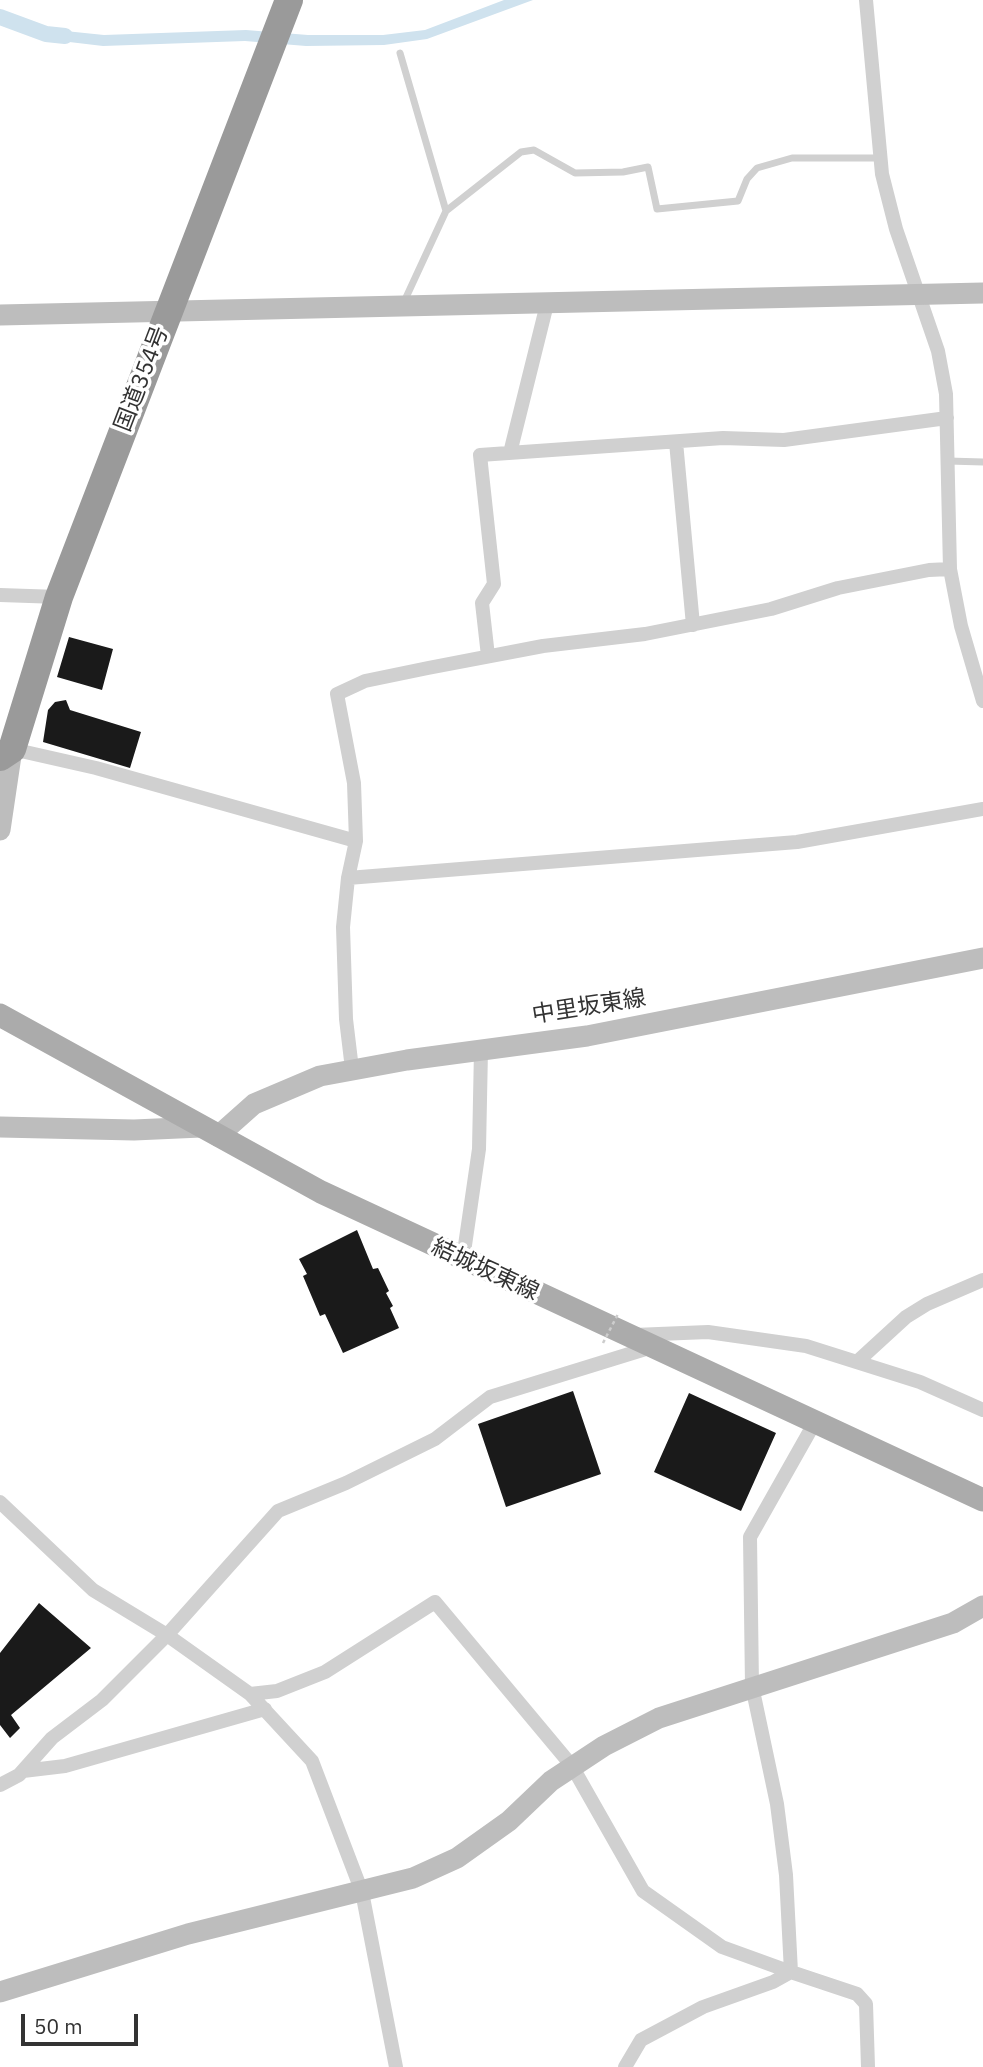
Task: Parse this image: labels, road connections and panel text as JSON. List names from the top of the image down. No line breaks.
{"streets":{"highway":["国道354号"],"main road":["結城坂東線"],"street":["中里坂東線"]},"crossings":[["中里坂東線","結城坂東線"]],"scale_bar":"50 m"}
